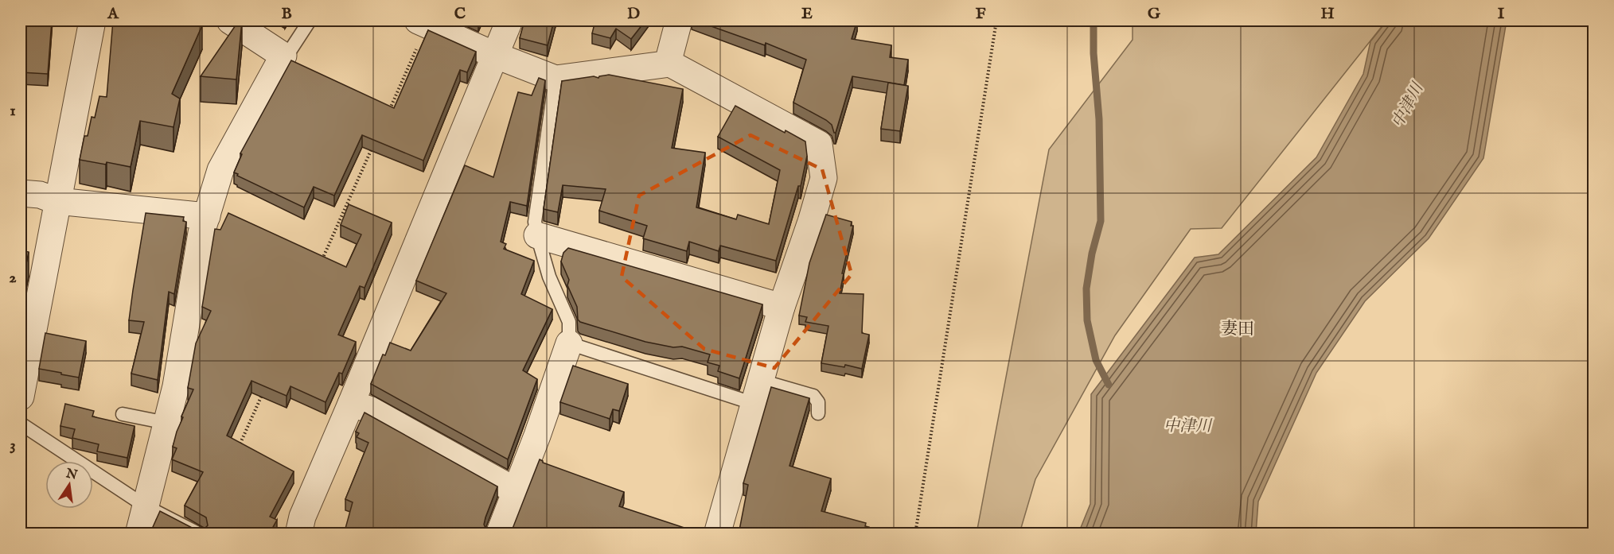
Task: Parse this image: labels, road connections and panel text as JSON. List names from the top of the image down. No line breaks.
{"districts":["妻田"],"water":["中津川"],"north":"top","grid":{"columns":["A","B","C","D","E","F","G","H","I"],"rows":["1","2","3"]}}
